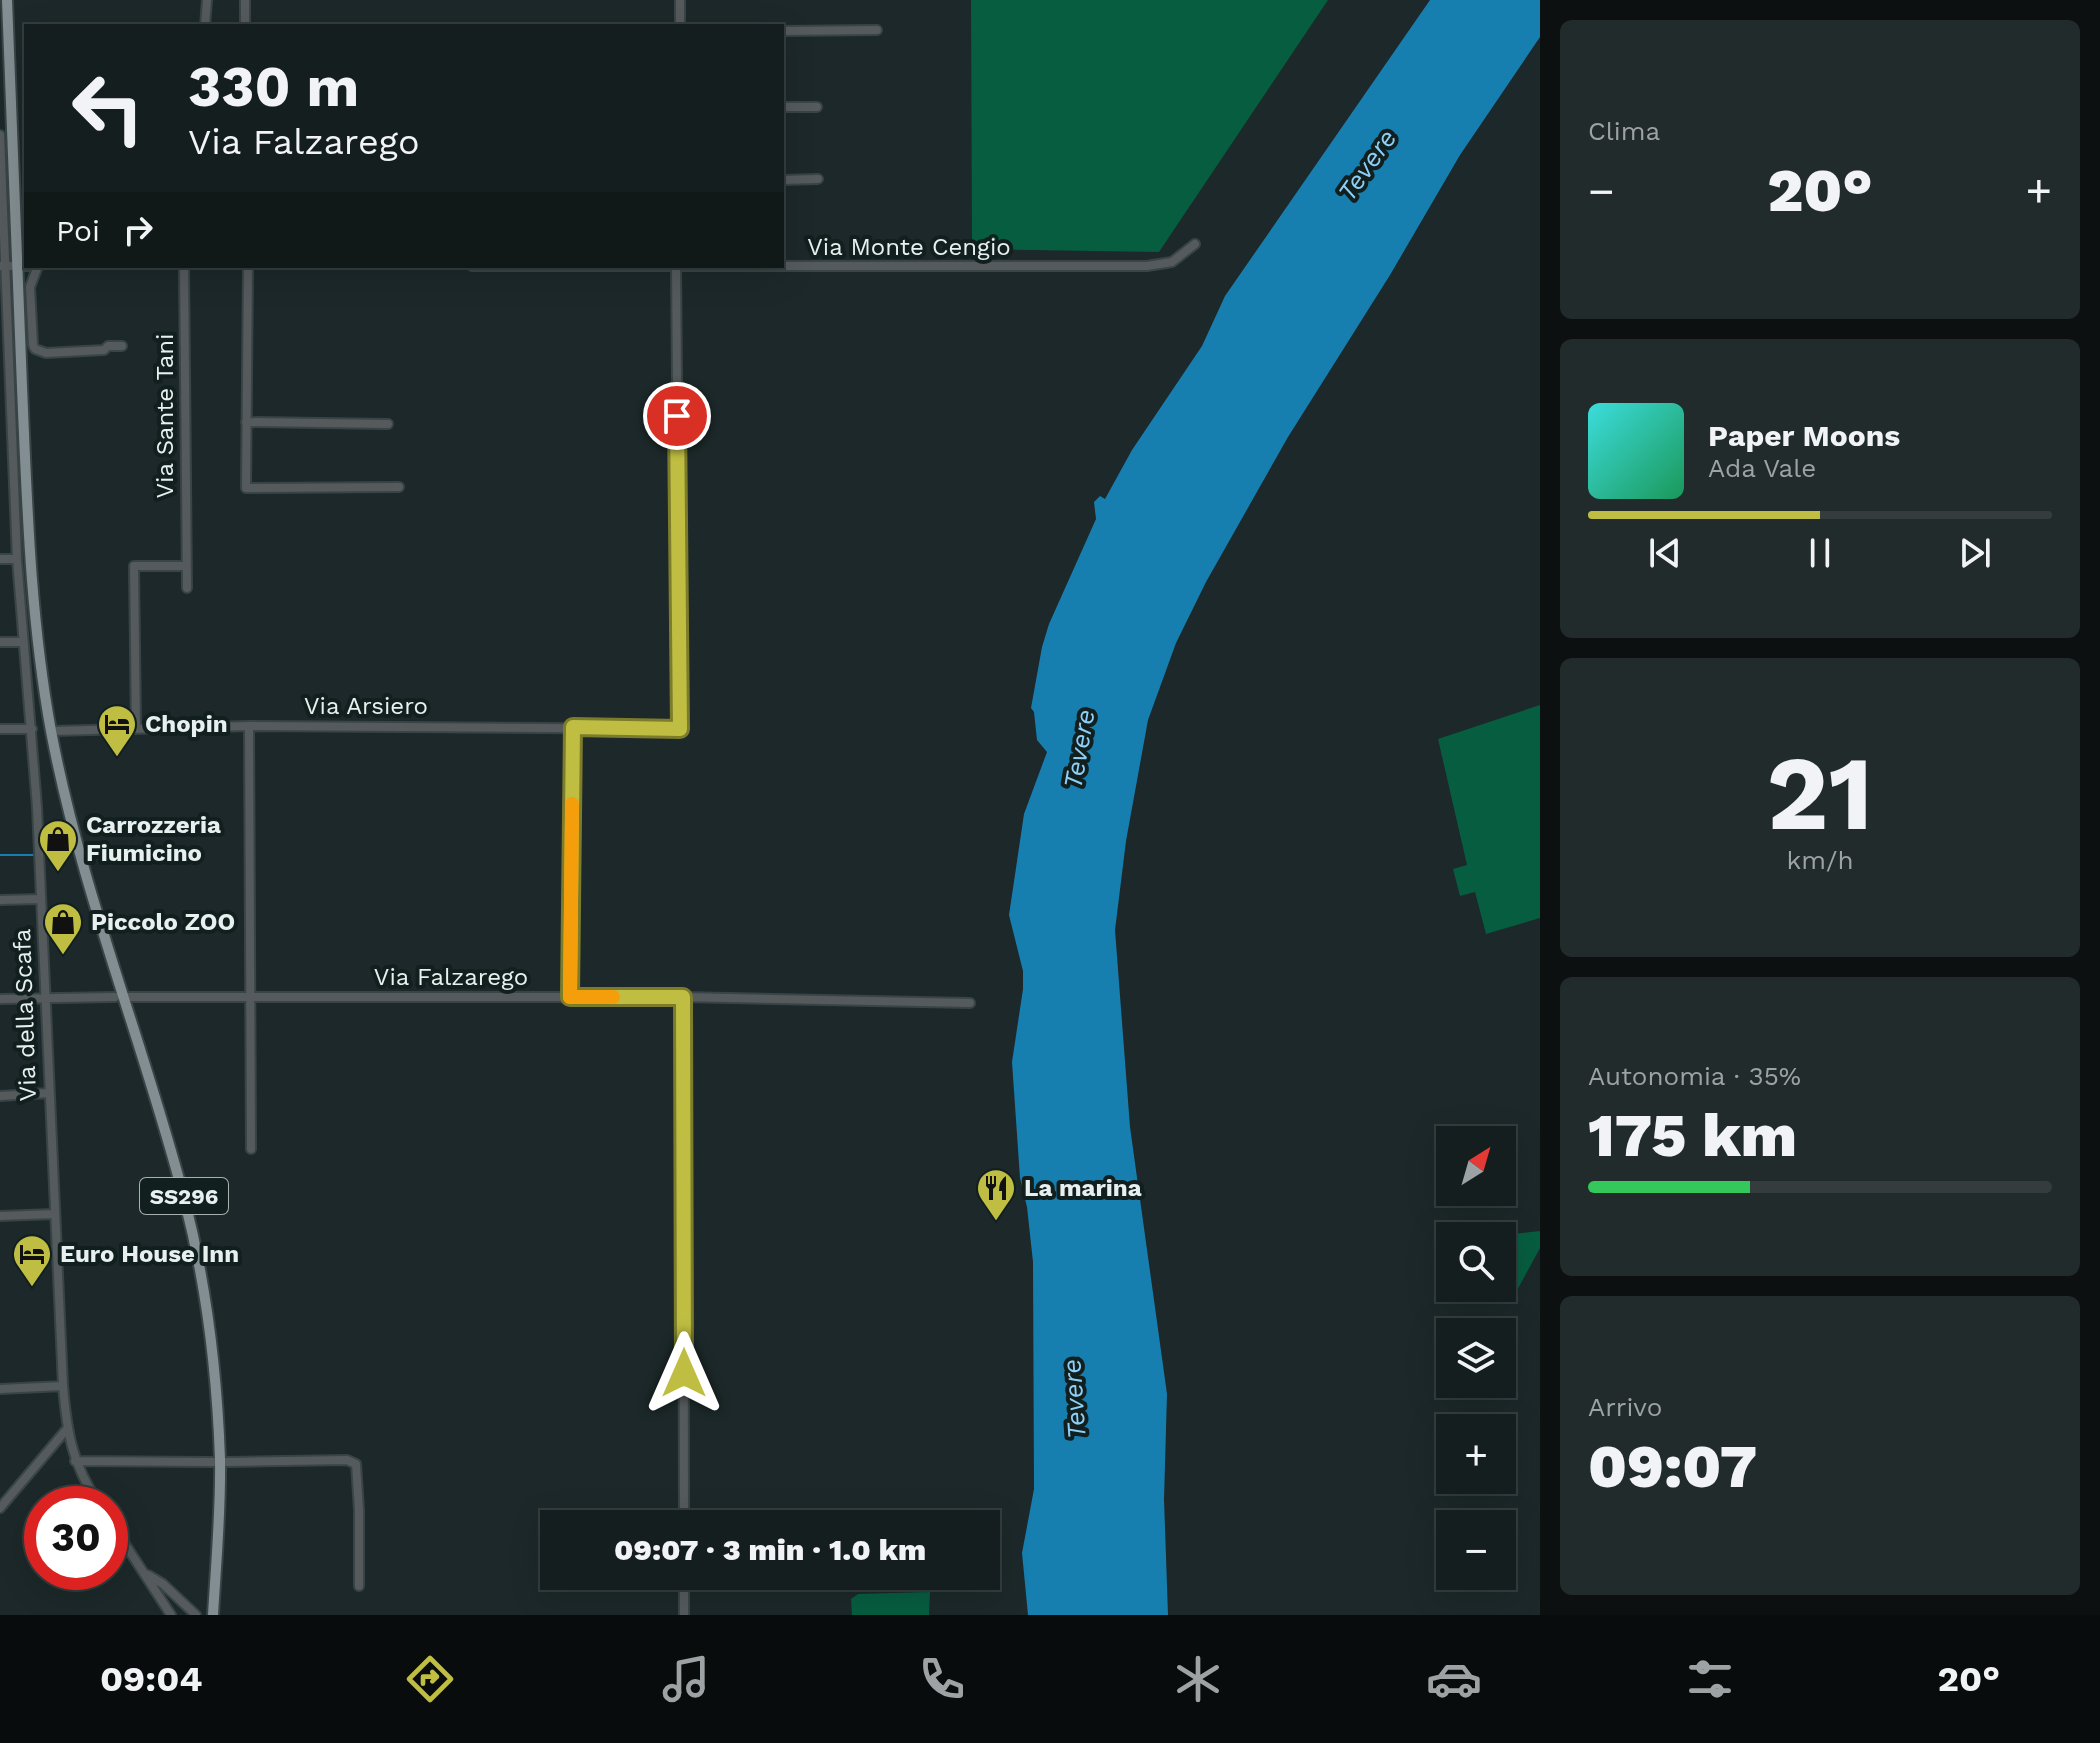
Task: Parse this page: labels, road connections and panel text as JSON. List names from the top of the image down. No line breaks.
{"streets":{"main road":["SS296"],"street":["Via Monte Cengio","Via Sante Tani","Via Arsiero","Via Falzarego","Via della Scafa"]},"crossings":[["Via Arsiero","SS296"],["Via Falzarego","Via della Scafa"],["Via Falzarego","SS296"],["Via della Scafa","SS296"]],"water":["Tevere"],"places":{"hotel":["Chopin","Euro House Inn"],"shop":["Carrozzeria Fiumicino","Piccolo ZOO"],"restaurant":["La marina"]},"north":"top right","page":{"tile":["Clima",["21","km/h"],["Autonomia · 35%","175 km"],["Arrivo","09:07"]],"turn":["330 m","Via Falzarego"],"heat":["−","20°","+"],"then":"Poi","song":["Paper Moons","Ada Vale"],"map_buttons":["+","−"],"limit":"30","trip":"09:07 · 3 min · 1.0 km","tabs":["09:04","20°"]}}
